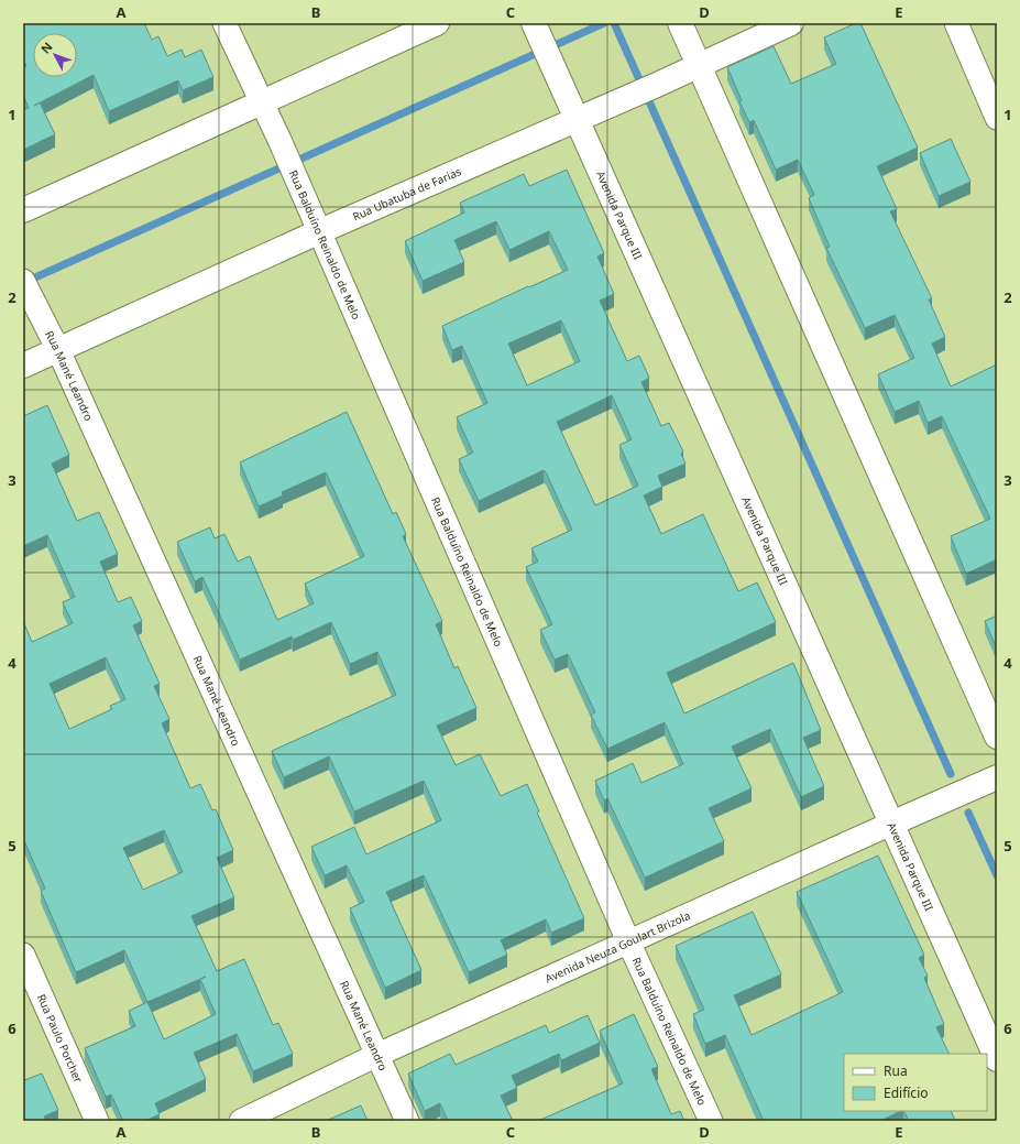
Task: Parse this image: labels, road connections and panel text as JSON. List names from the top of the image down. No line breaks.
{"streets":{"street":["Rua Ubatuba de Farias","Avenida Parque III","Rua Balduíno Reinaldo de Melo","Rua Mané Leandro","Avenida Neuza Goulart Brizola","Rua Paulo Porcher"]},"crossings":[["Rua Ubatuba de Farias","Avenida Parque III"],["Rua Ubatuba de Farias","Rua Balduíno Reinaldo de Melo"],["Rua Ubatuba de Farias","Rua Mané Leandro"],["Avenida Parque III","Avenida Neuza Goulart Brizola"],["Rua Balduíno Reinaldo de Melo","Avenida Neuza Goulart Brizola"],["Rua Mané Leandro","Avenida Neuza Goulart Brizola"]],"legend":["Rua","Edifício"],"north":"top left","grid":{"columns":["A","B","C","D","E"],"rows":["1","2","3","4","5","6"]}}
